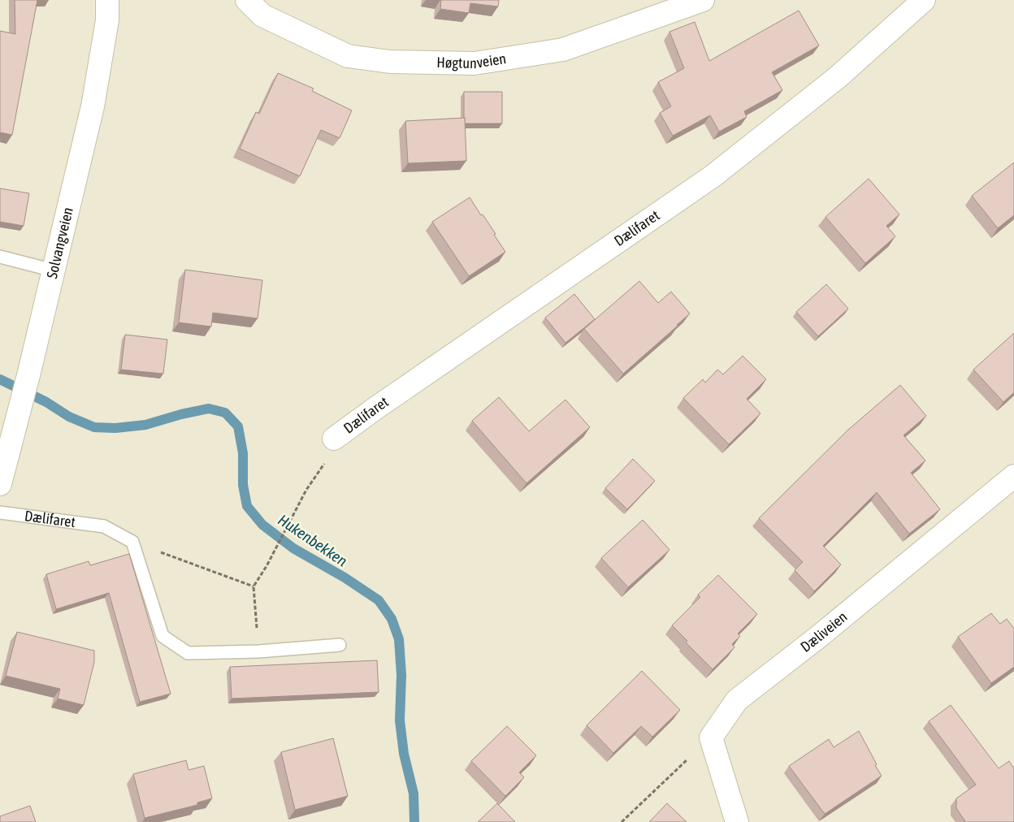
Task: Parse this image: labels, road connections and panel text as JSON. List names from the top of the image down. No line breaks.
{"streets":{"street":["Høgtunveien","Dælifaret","Solvangveien","Dæliveien"]},"water":["Hukenbekken"]}
